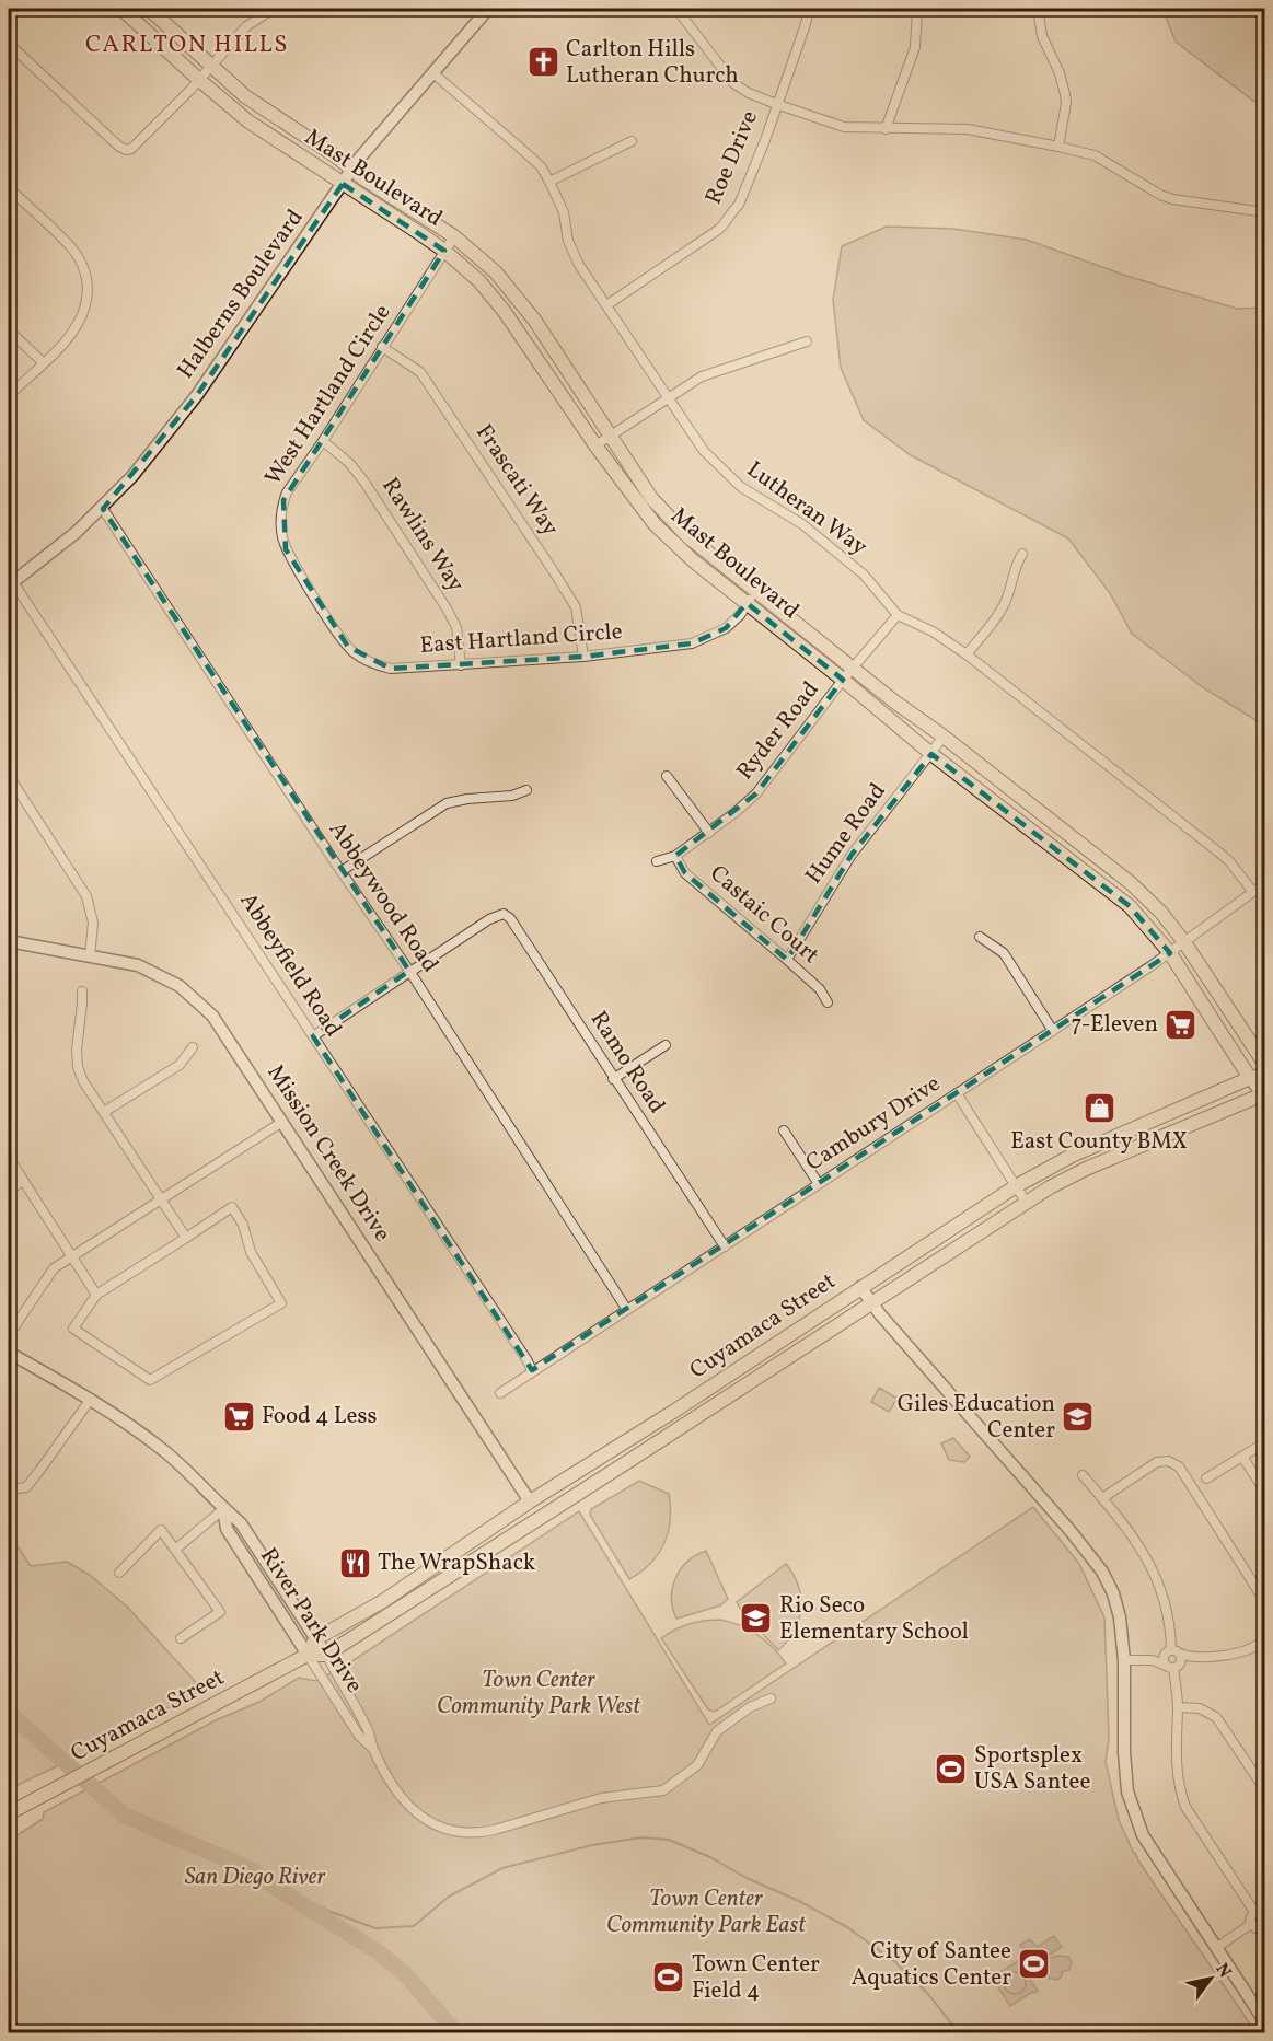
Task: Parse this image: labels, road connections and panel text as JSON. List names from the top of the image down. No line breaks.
{"streets":{"main road":["Mast Boulevard","Cuyamaca Street"],"street":["Roe Drive","Halberns Boulevard","West Hartland Circle","Frascati Way","Lutheran Way","Rawlins Way","East Hartland Circle","Ryder Road","Hume Road","Abbeywood Road","Castaic Court","Abbeyfield Road","Ramo Road","Cambury Drive","Mission Creek Drive","River Park Drive"]},"crossings":[["Roe Drive","Lutheran Way"],["Mast Boulevard","Halberns Boulevard"],["Mast Boulevard","West Hartland Circle"],["Mast Boulevard","East Hartland Circle"],["Mast Boulevard","Ryder Road"],["Mast Boulevard","Hume Road"],["Mast Boulevard","Cambury Drive"],["Mast Boulevard","Cuyamaca Street"],["Halberns Boulevard","Lutheran Way"],["Halberns Boulevard","Abbeywood Road"],["Halberns Boulevard","Abbeyfield Road"],["West Hartland Circle","Frascati Way"],["West Hartland Circle","Rawlins Way"],["West Hartland Circle","East Hartland Circle"],["Frascati Way","East Hartland Circle"],["Lutheran Way","Ryder Road"],["Lutheran Way","Cambury Drive"],["Rawlins Way","East Hartland Circle"],["Ryder Road","Castaic Court"],["Hume Road","Castaic Court"],["Abbeywood Road","Ramo Road"],["Abbeywood Road","Cambury Drive"],["Abbeyfield Road","Cambury Drive"],["Ramo Road","Cambury Drive"],["Mission Creek Drive","Cuyamaca Street"],["Cuyamaca Street","River Park Drive"]],"districts":["CARLTON HILLS"],"parks":["Town Center Community Park West","San Diego River","Town Center Community Park East"],"places":{"church":["Carlton Hills Lutheran Church"],"supermarket":["7-Eleven","Food 4 Less"],"shop":["East County BMX"],"school or university":["Giles Education Center","Rio Seco Elementary School"],"restaurant":["The WrapShack"],"sports":["Sportsplex USA Santee","City of Santee Aquatics Center","Town Center Field 4"]},"north":"top right"}
